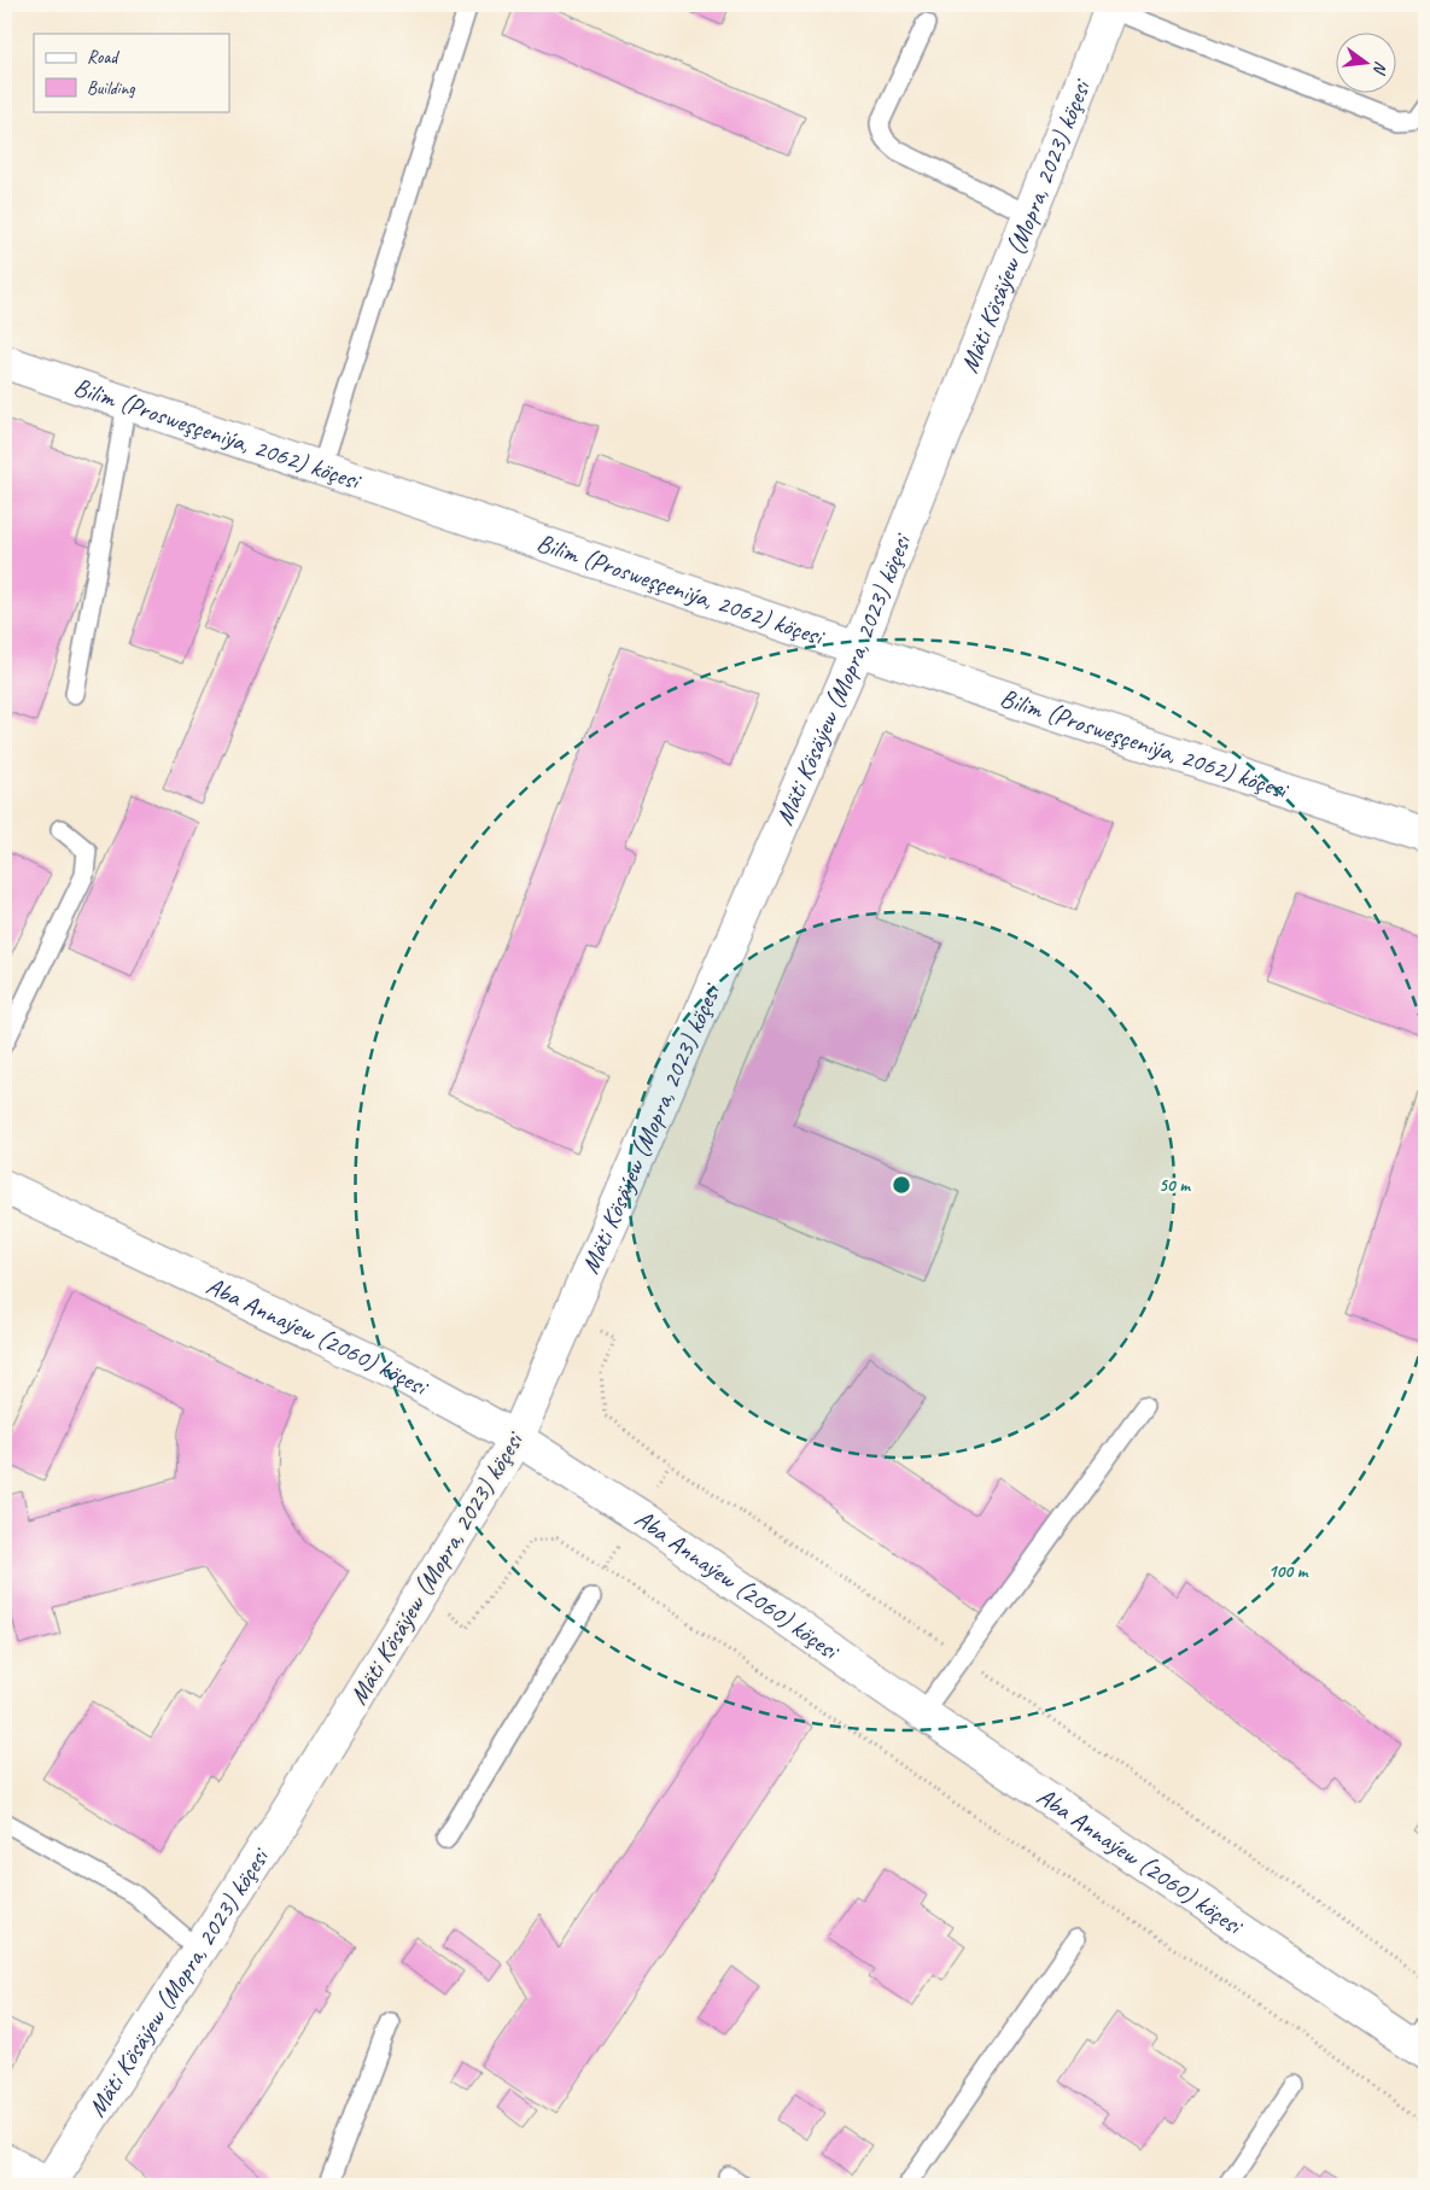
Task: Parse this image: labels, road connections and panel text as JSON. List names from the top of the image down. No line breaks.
{"streets":{"street":["Mäti Kösäýew (Mopra, 2023) köçesi","Bilim (Prosweşçeniýa, 2062) köçesi","Aba Annaýew (2060) köçesi"]},"crossings":[["Mäti Kösäýew (Mopra, 2023) köçesi","Bilim (Prosweşçeniýa, 2062) köçesi"],["Mäti Kösäýew (Mopra, 2023) köçesi","Aba Annaýew (2060) köçesi"]],"legend":["Road","Building"],"north":"right","rings":["50 m","100 m"]}
